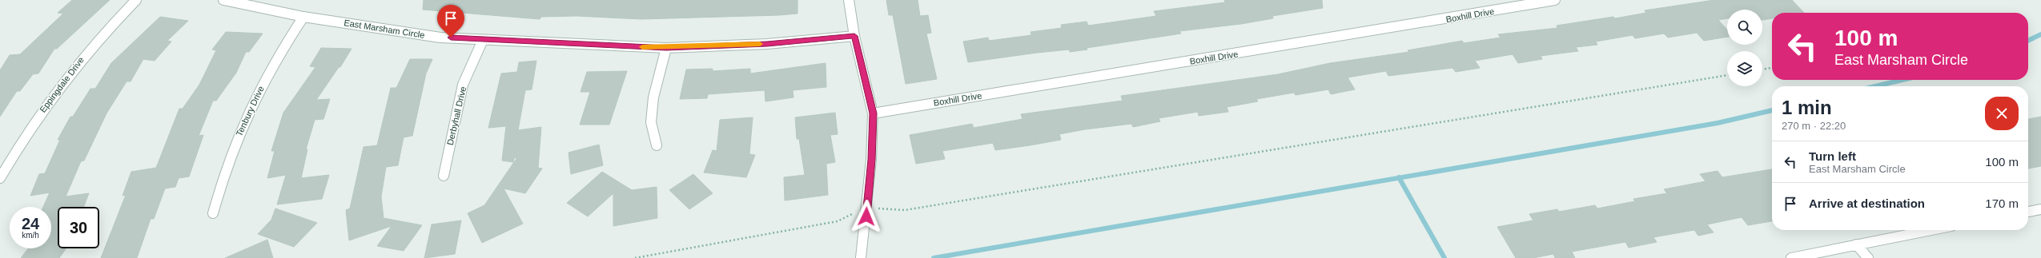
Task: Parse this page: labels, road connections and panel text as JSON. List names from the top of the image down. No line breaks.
{"streets":{"street":["Boxhill Drive","East Marsham Circle","Eppingdale Drive","Tenbury Drive","Derbyhall Drive"]},"crossings":[["East Marsham Circle","Tenbury Drive"],["East Marsham Circle","Derbyhall Drive"]],"page":{"turn":["100 m","East Marsham Circle"],"heading":["1 min","270 m · 22:20"],"list":[{"name":"Turn left","note":"East Marsham Circle","value":"100 m"},{"name":"Arrive at destination","value":"170 m"}],"speed":"24 km/h","limit":"30"}}
